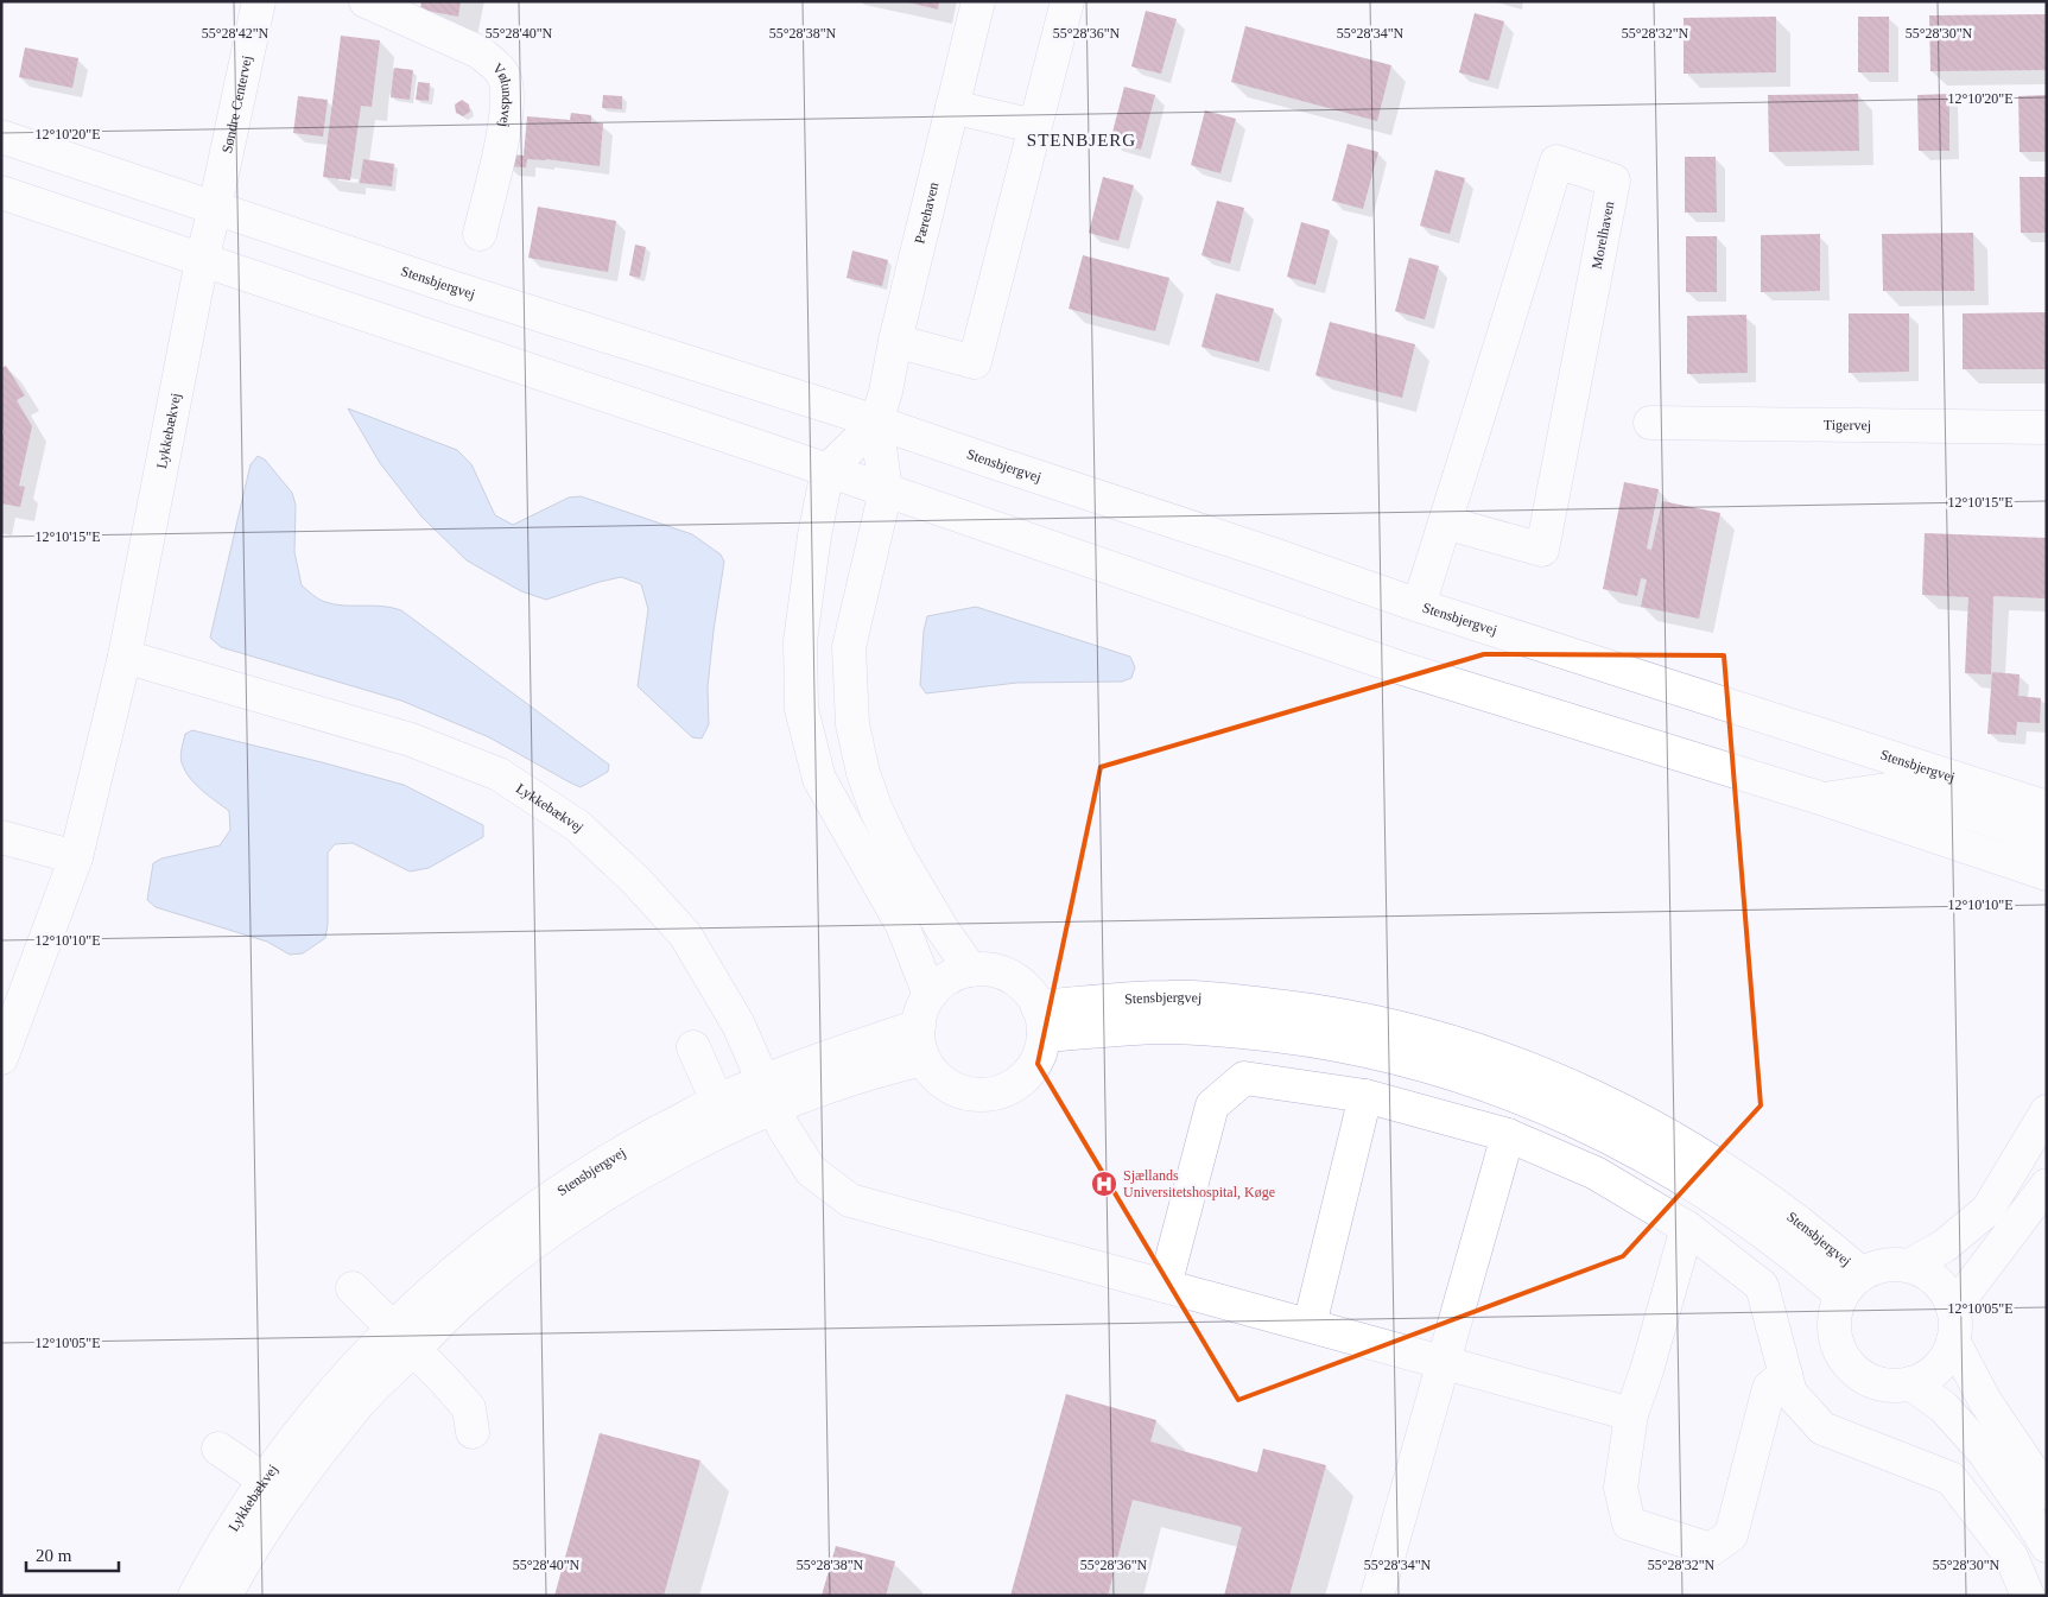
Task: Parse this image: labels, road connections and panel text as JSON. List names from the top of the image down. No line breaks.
{"streets":{"street":["Vølundsvej","Søndre Centervej","Pærehaven","Morelhaven","Stensbjergvej","Tigervej","Lykkebækvej"]},"crossings":[["Søndre Centervej","Stensbjergvej"],["Søndre Centervej","Lykkebækvej"],["Pærehaven","Stensbjergvej"],["Morelhaven","Stensbjergvej"],["Stensbjergvej","Lykkebækvej"]],"districts":["STENBJERG"],"places":{"hospital":["Sjællands Universitetshospital, Køge"]},"scale_bar":"20 m","coordinates":["55°28'42\"N","55°28'40\"N","55°28'38\"N","55°28'36\"N","55°28'34\"N","55°28'32\"N","55°28'30\"N","12°10'20\"E","12°10'15\"E","12°10'10\"E","12°10'05\"E"]}
